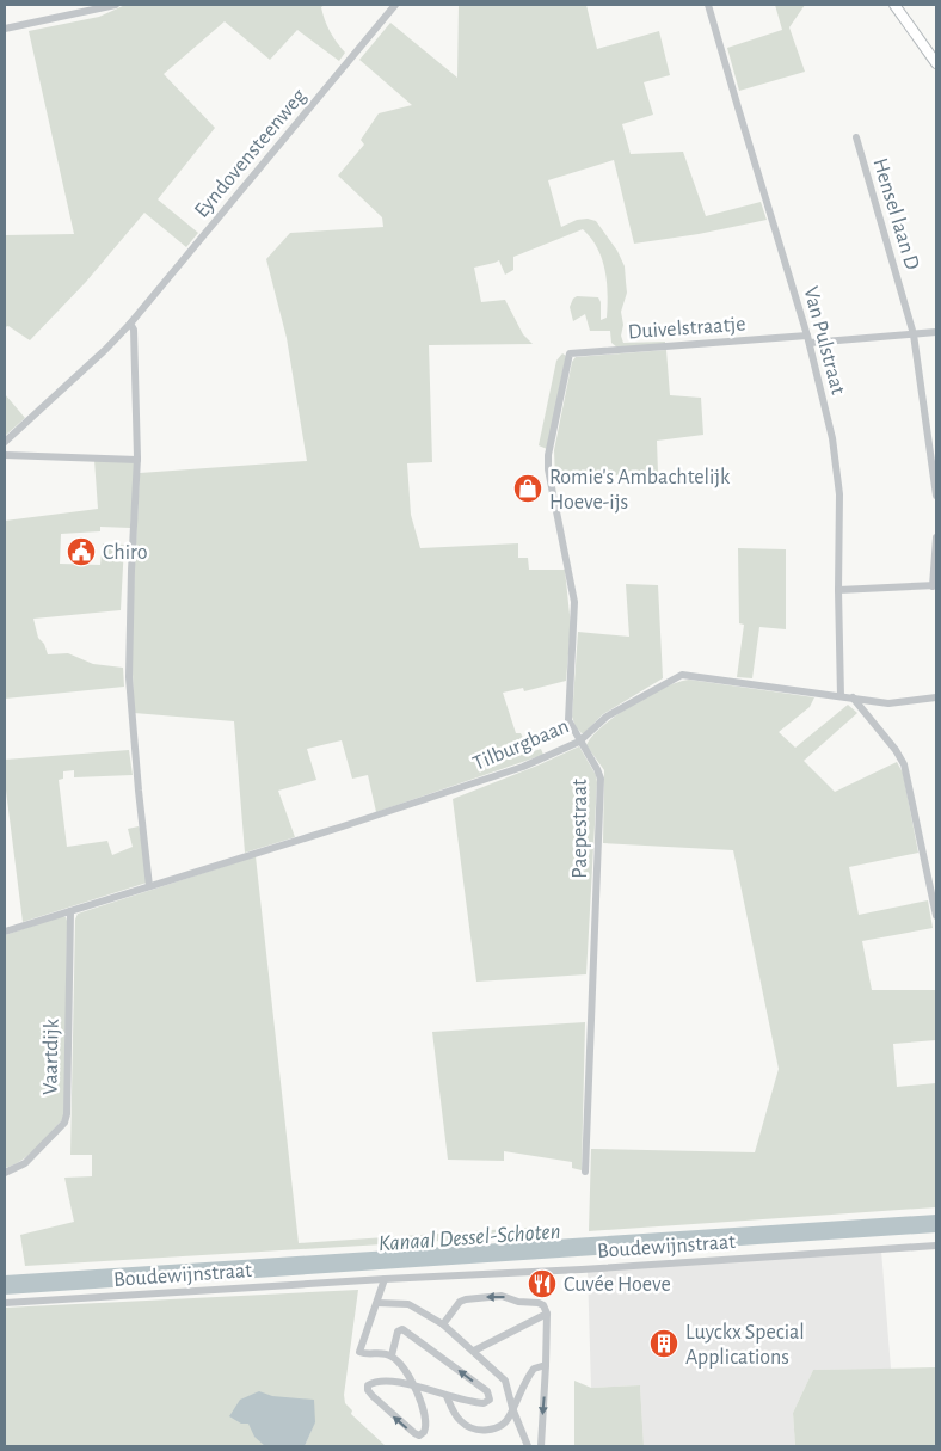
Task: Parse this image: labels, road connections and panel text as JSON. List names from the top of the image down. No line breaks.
{"streets":{"street":["Eyndovensteenweg","Hensel laan D","Duivelstraatje","Van Pulstraat","Tilburgbaan","Paepestraat","Vaartdijk","Boudewijnstraat"]},"crossings":[["Hensel laan D","Duivelstraatje"],["Duivelstraatje","Van Pulstraat"],["Duivelstraatje","Paepestraat"],["Van Pulstraat","Tilburgbaan"],["Tilburgbaan","Paepestraat"],["Tilburgbaan","Vaartdijk"]],"water":["Kanaal Dessel-Schoten"],"places":{"shop":["Romie's Ambachtelijk Hoeve-ijs"],"public building":["Chiro"],"restaurant":["Cuvée Hoeve"],"building":["Luyckx Special Applications"]}}
